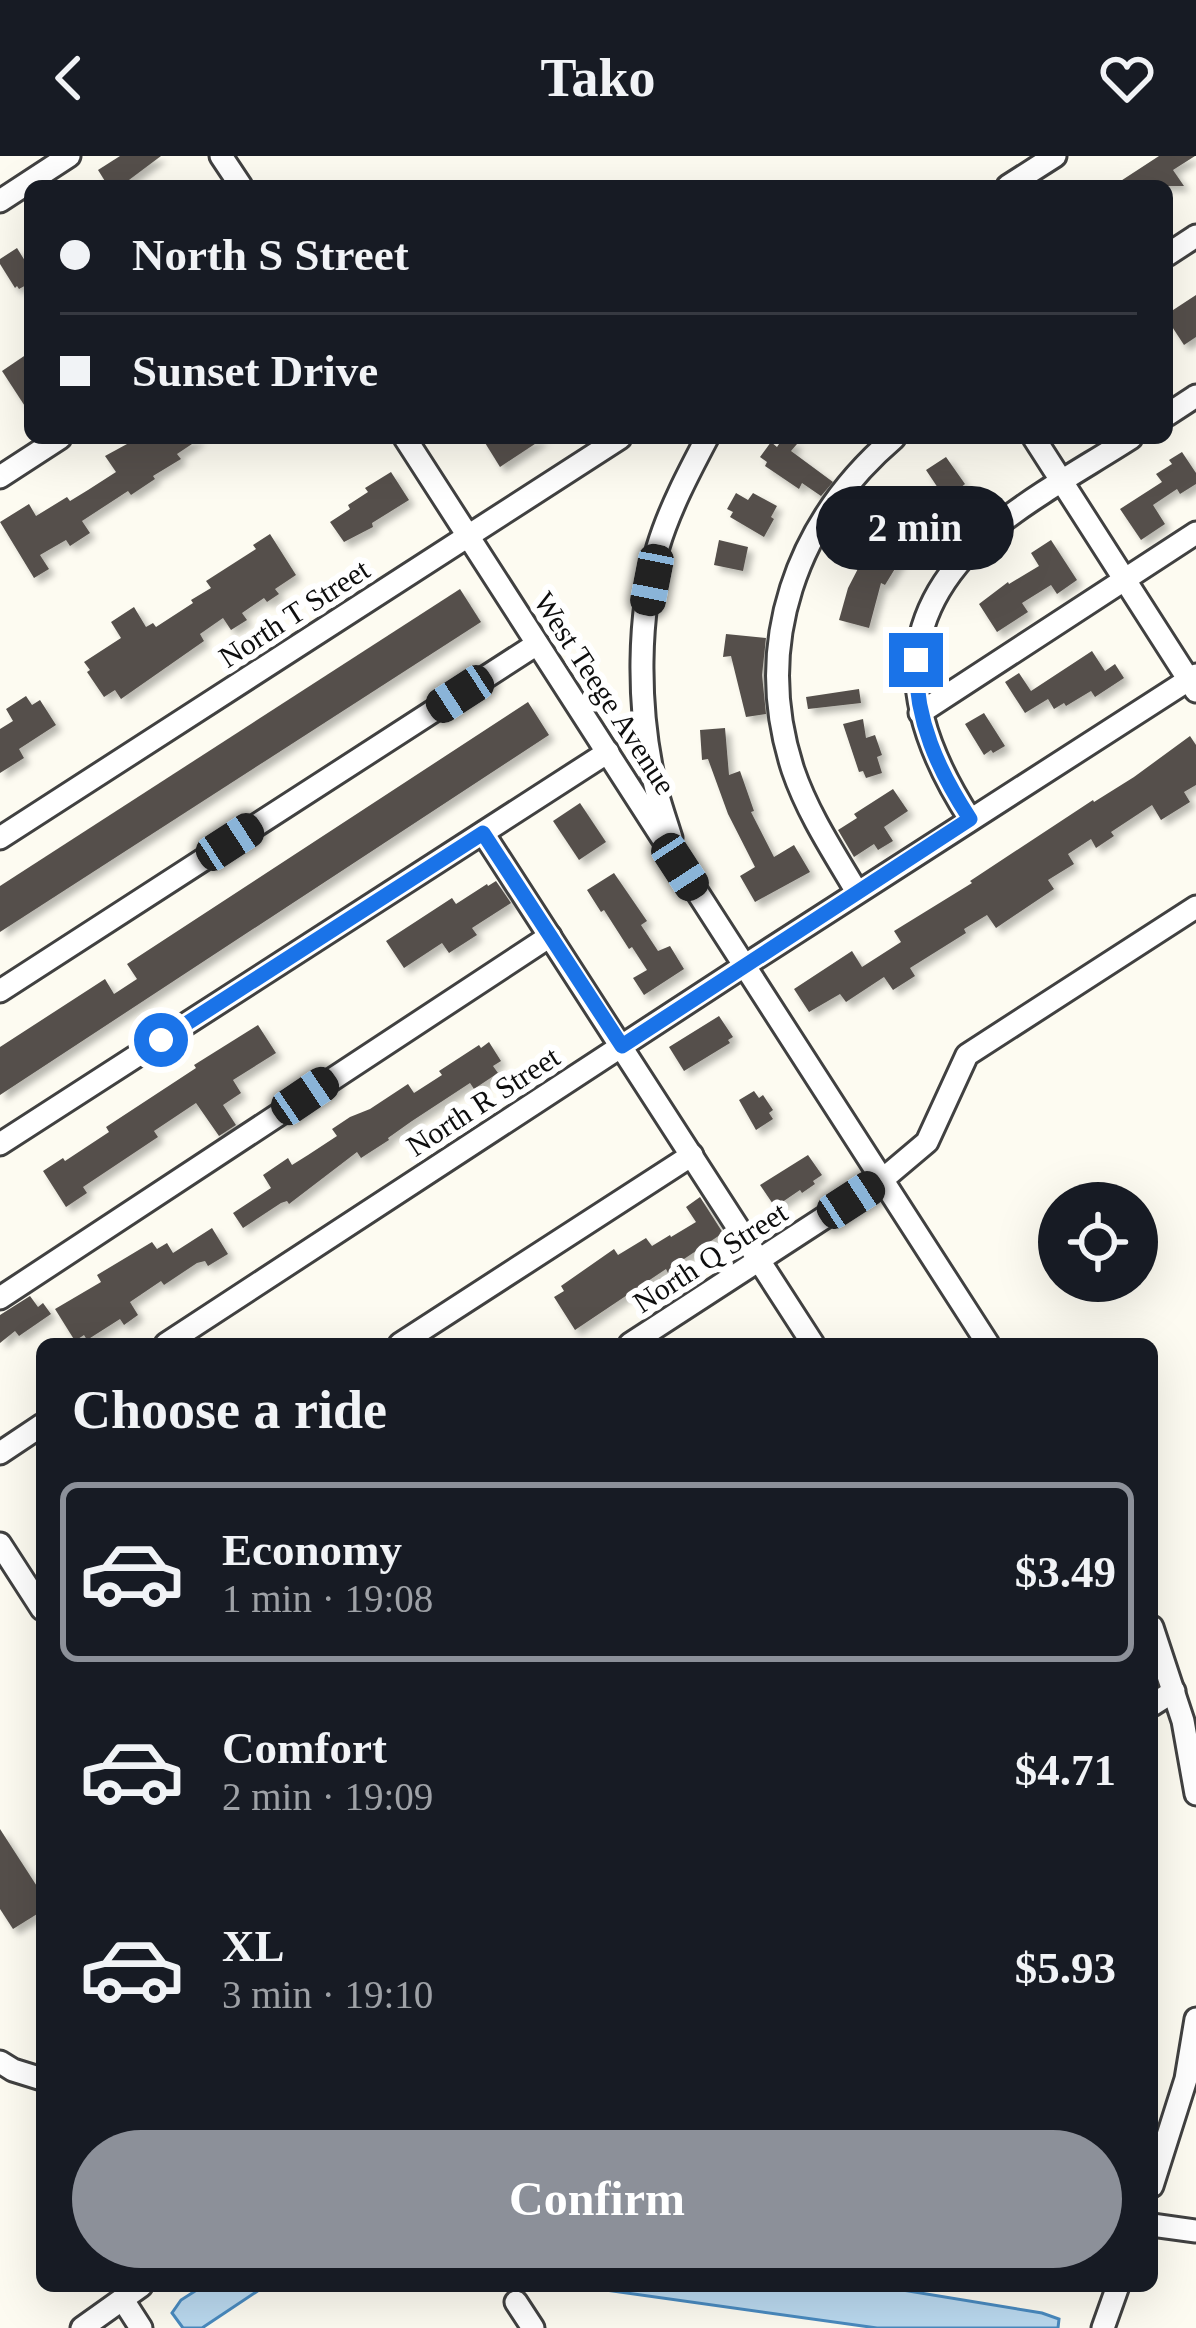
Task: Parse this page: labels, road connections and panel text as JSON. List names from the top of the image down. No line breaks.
{"streets":{"street":["North T Street","West Teege Avenue","North R Street","North Q Street"]},"crossings":[["North T Street","West Teege Avenue"],["West Teege Avenue","North R Street"],["West Teege Avenue","North Q Street"]],"page":{"header":"Tako","banner":["North S Street","Sunset Drive"],"bubble":"2 min","heading":"Choose a ride","list":[{"name":"Economy","note":"1 min · 19:08","value":"$3.49"},{"name":"Comfort","note":"2 min · 19:09","value":"$4.71"},{"name":"XL","note":"3 min · 19:10","value":"$5.93"}],"buttons":"Confirm"}}
